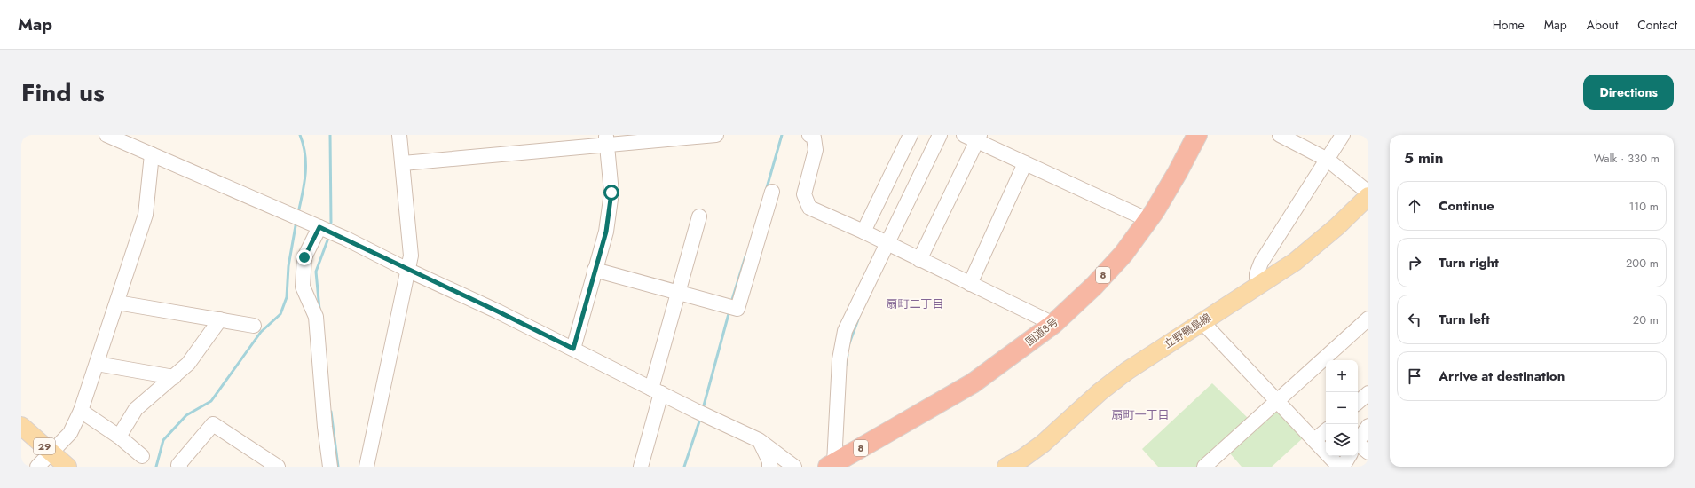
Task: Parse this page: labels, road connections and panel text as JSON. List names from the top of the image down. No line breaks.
{"streets":{"highway":["8","国道8号"],"main road":["立野鴨島線","29"]},"districts":["扇町二丁目","扇町一丁目"],"page":{"header":"Map","nav":["Home","Map","About","Contact"],"title":"Find us","buttons":"Directions","heading":["5 min","Walk · 330 m"],"list":[["Continue","110 m"],["Turn right","200 m"],["Turn left","20 m"],"Arrive at destination"],"map_buttons":["+","−"]}}
